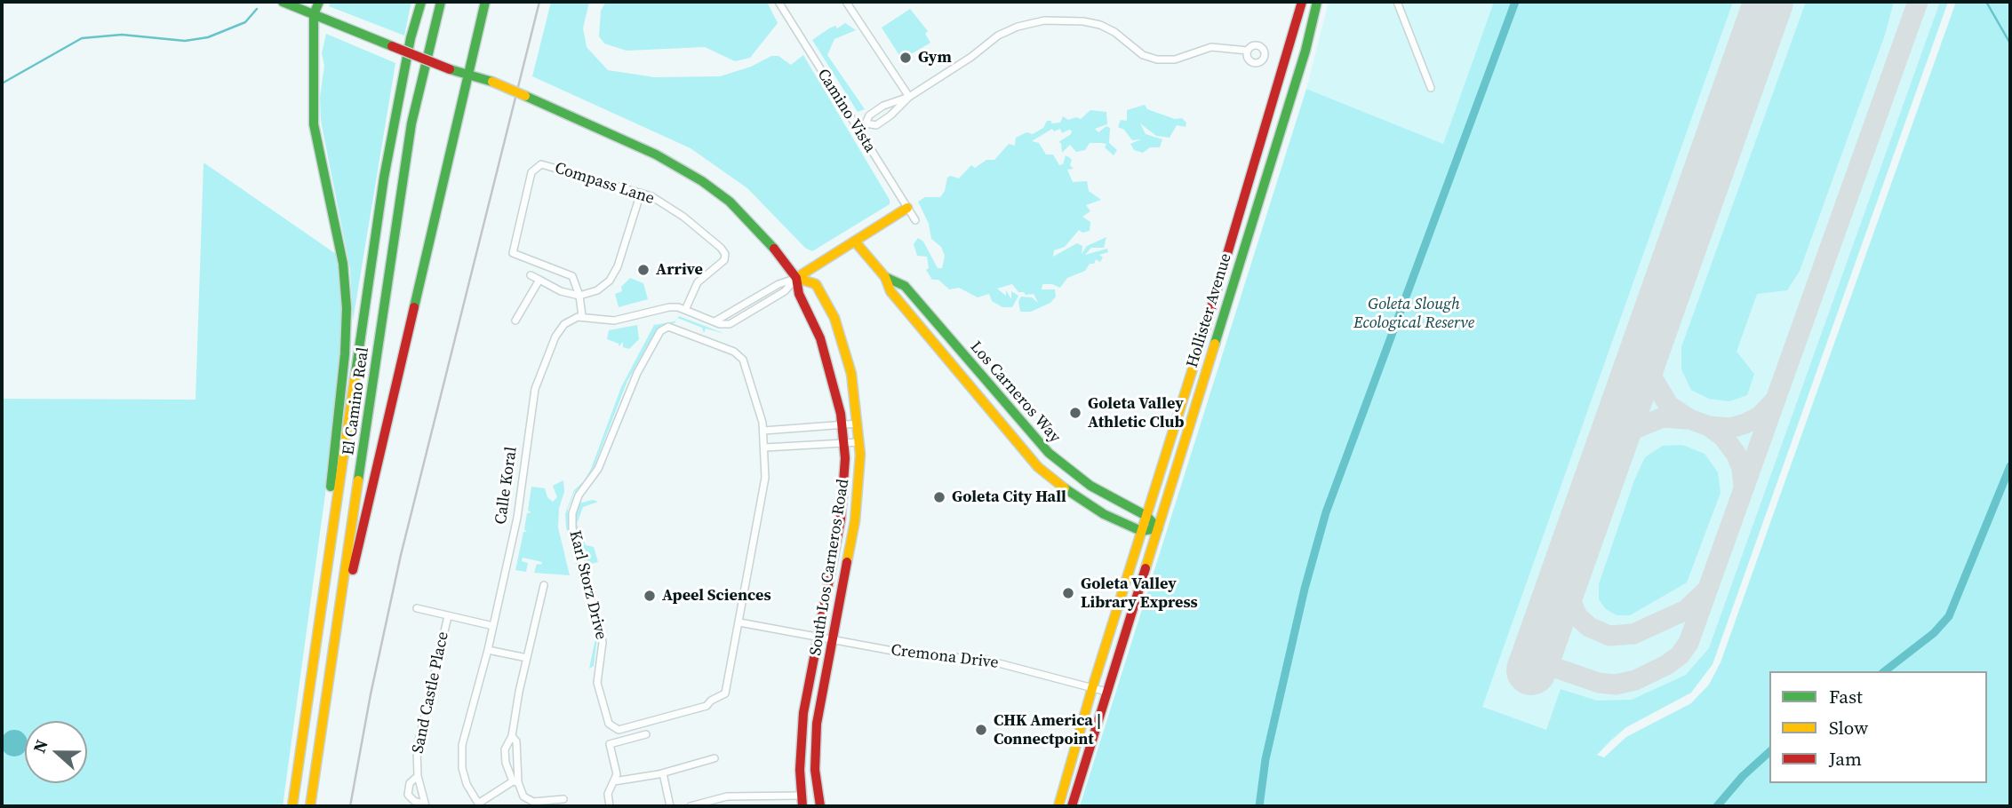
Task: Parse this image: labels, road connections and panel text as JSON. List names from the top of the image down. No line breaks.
{"streets":{"main road":["Hollister Avenue","Los Carneros Way","El Camino Real","South Los Carneros Road"],"street":["Camino Vista","Compass Lane","Calle Koral","Karl Storz Drive","Cremona Drive","Sand Castle Place"]},"crossings":[["Hollister Avenue","Los Carneros Way"],["Hollister Avenue","Cremona Drive"],["Calle Koral","Sand Castle Place"],["South Los Carneros Road","Cremona Drive"],["Karl Storz Drive","Cremona Drive"]],"parks":["Goleta Slough Ecological Reserve"],"places":["Gym","Arrive","Goleta Valley Athletic Club","Goleta City Hall","Goleta Valley Library Express","Apeel Sciences","CHK America | Connectpoint"],"legend":["Fast","Slow","Jam"],"north":"left"}
